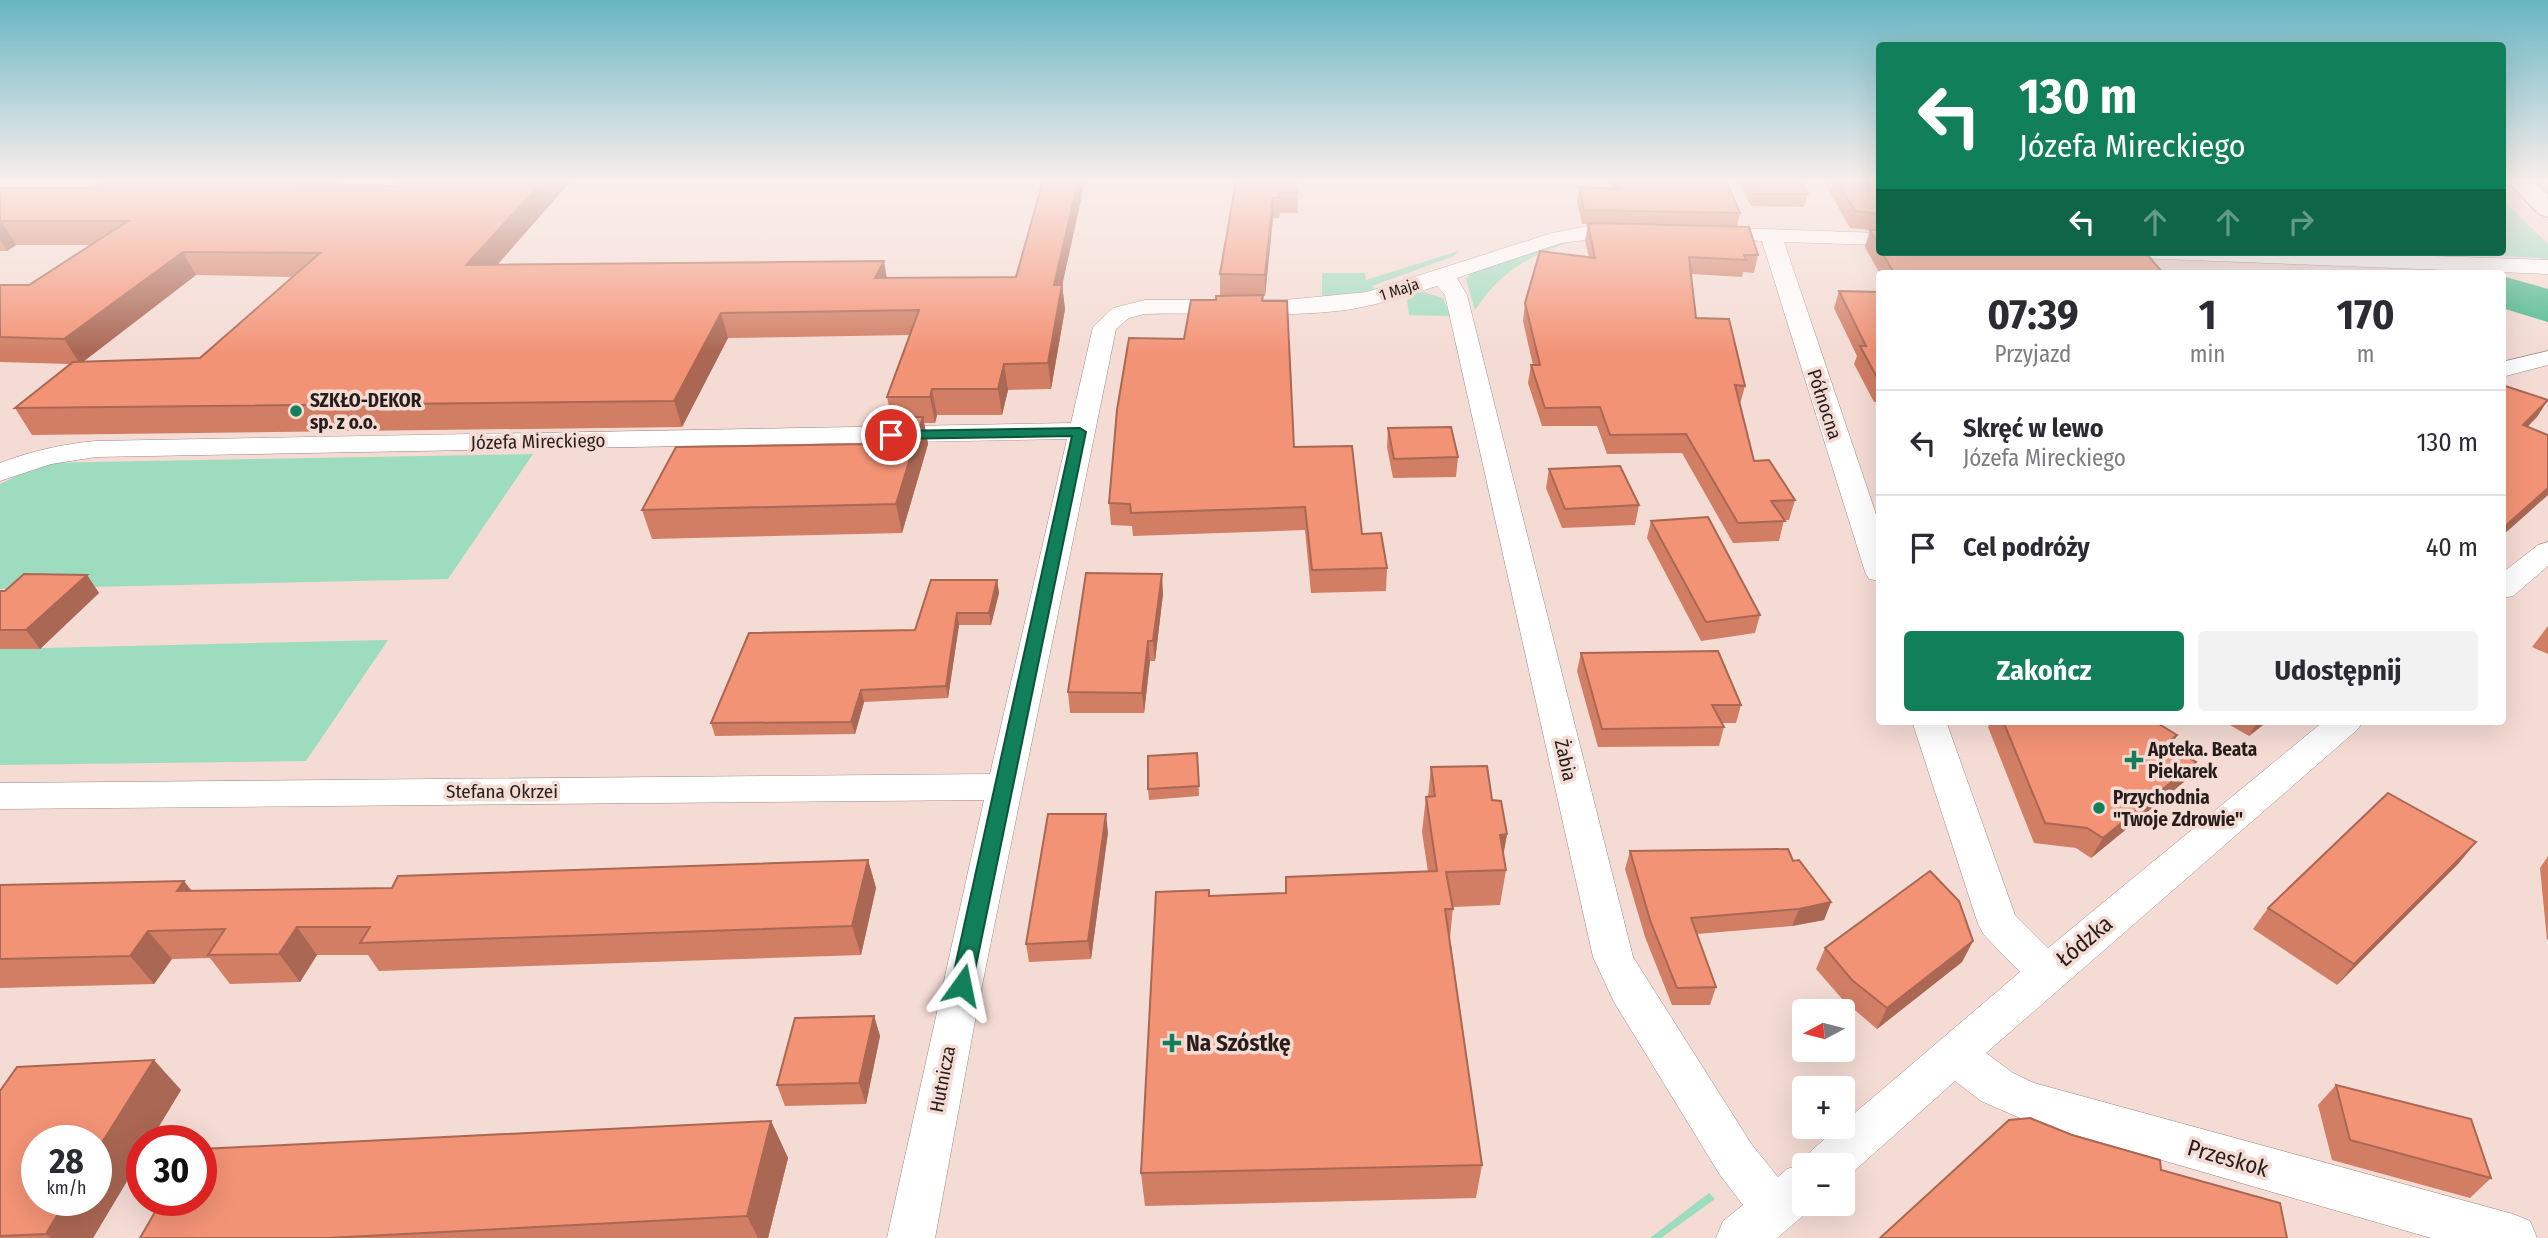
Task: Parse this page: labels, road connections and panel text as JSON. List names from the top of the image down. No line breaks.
{"streets":{"street":["1 Maja","Północna","Józefa Mireckiego","Żabia","Stefana Okrzei","Łódzka","Hutnicza","Przeskok"]},"crossings":[["1 Maja","Żabia"],["1 Maja","Hutnicza"],["Józefa Mireckiego","Hutnicza"],["Stefana Okrzei","Hutnicza"],["Łódzka","Przeskok"]],"places":{"other":["SZKŁO-DEKOR sp. z o.o.","Przychodnia \"Twoje Zdrowie\""],"health":["Apteka. Beata Piekarek","Na Szóstkę"]},"north":"left","page":{"turn":["130 m","Józefa Mireckiego"],"eta":["07:39","Przyjazd","1","min","170","m"],"list":[{"name":"Skręć w lewo","note":"Józefa Mireckiego","value":"130 m"},{"name":"Cel podróży","value":"40 m"}],"buttons":["Zakończ","Udostępnij"],"map_buttons":["+","−"],"speed":"28 km/h","limit":"30"}}
